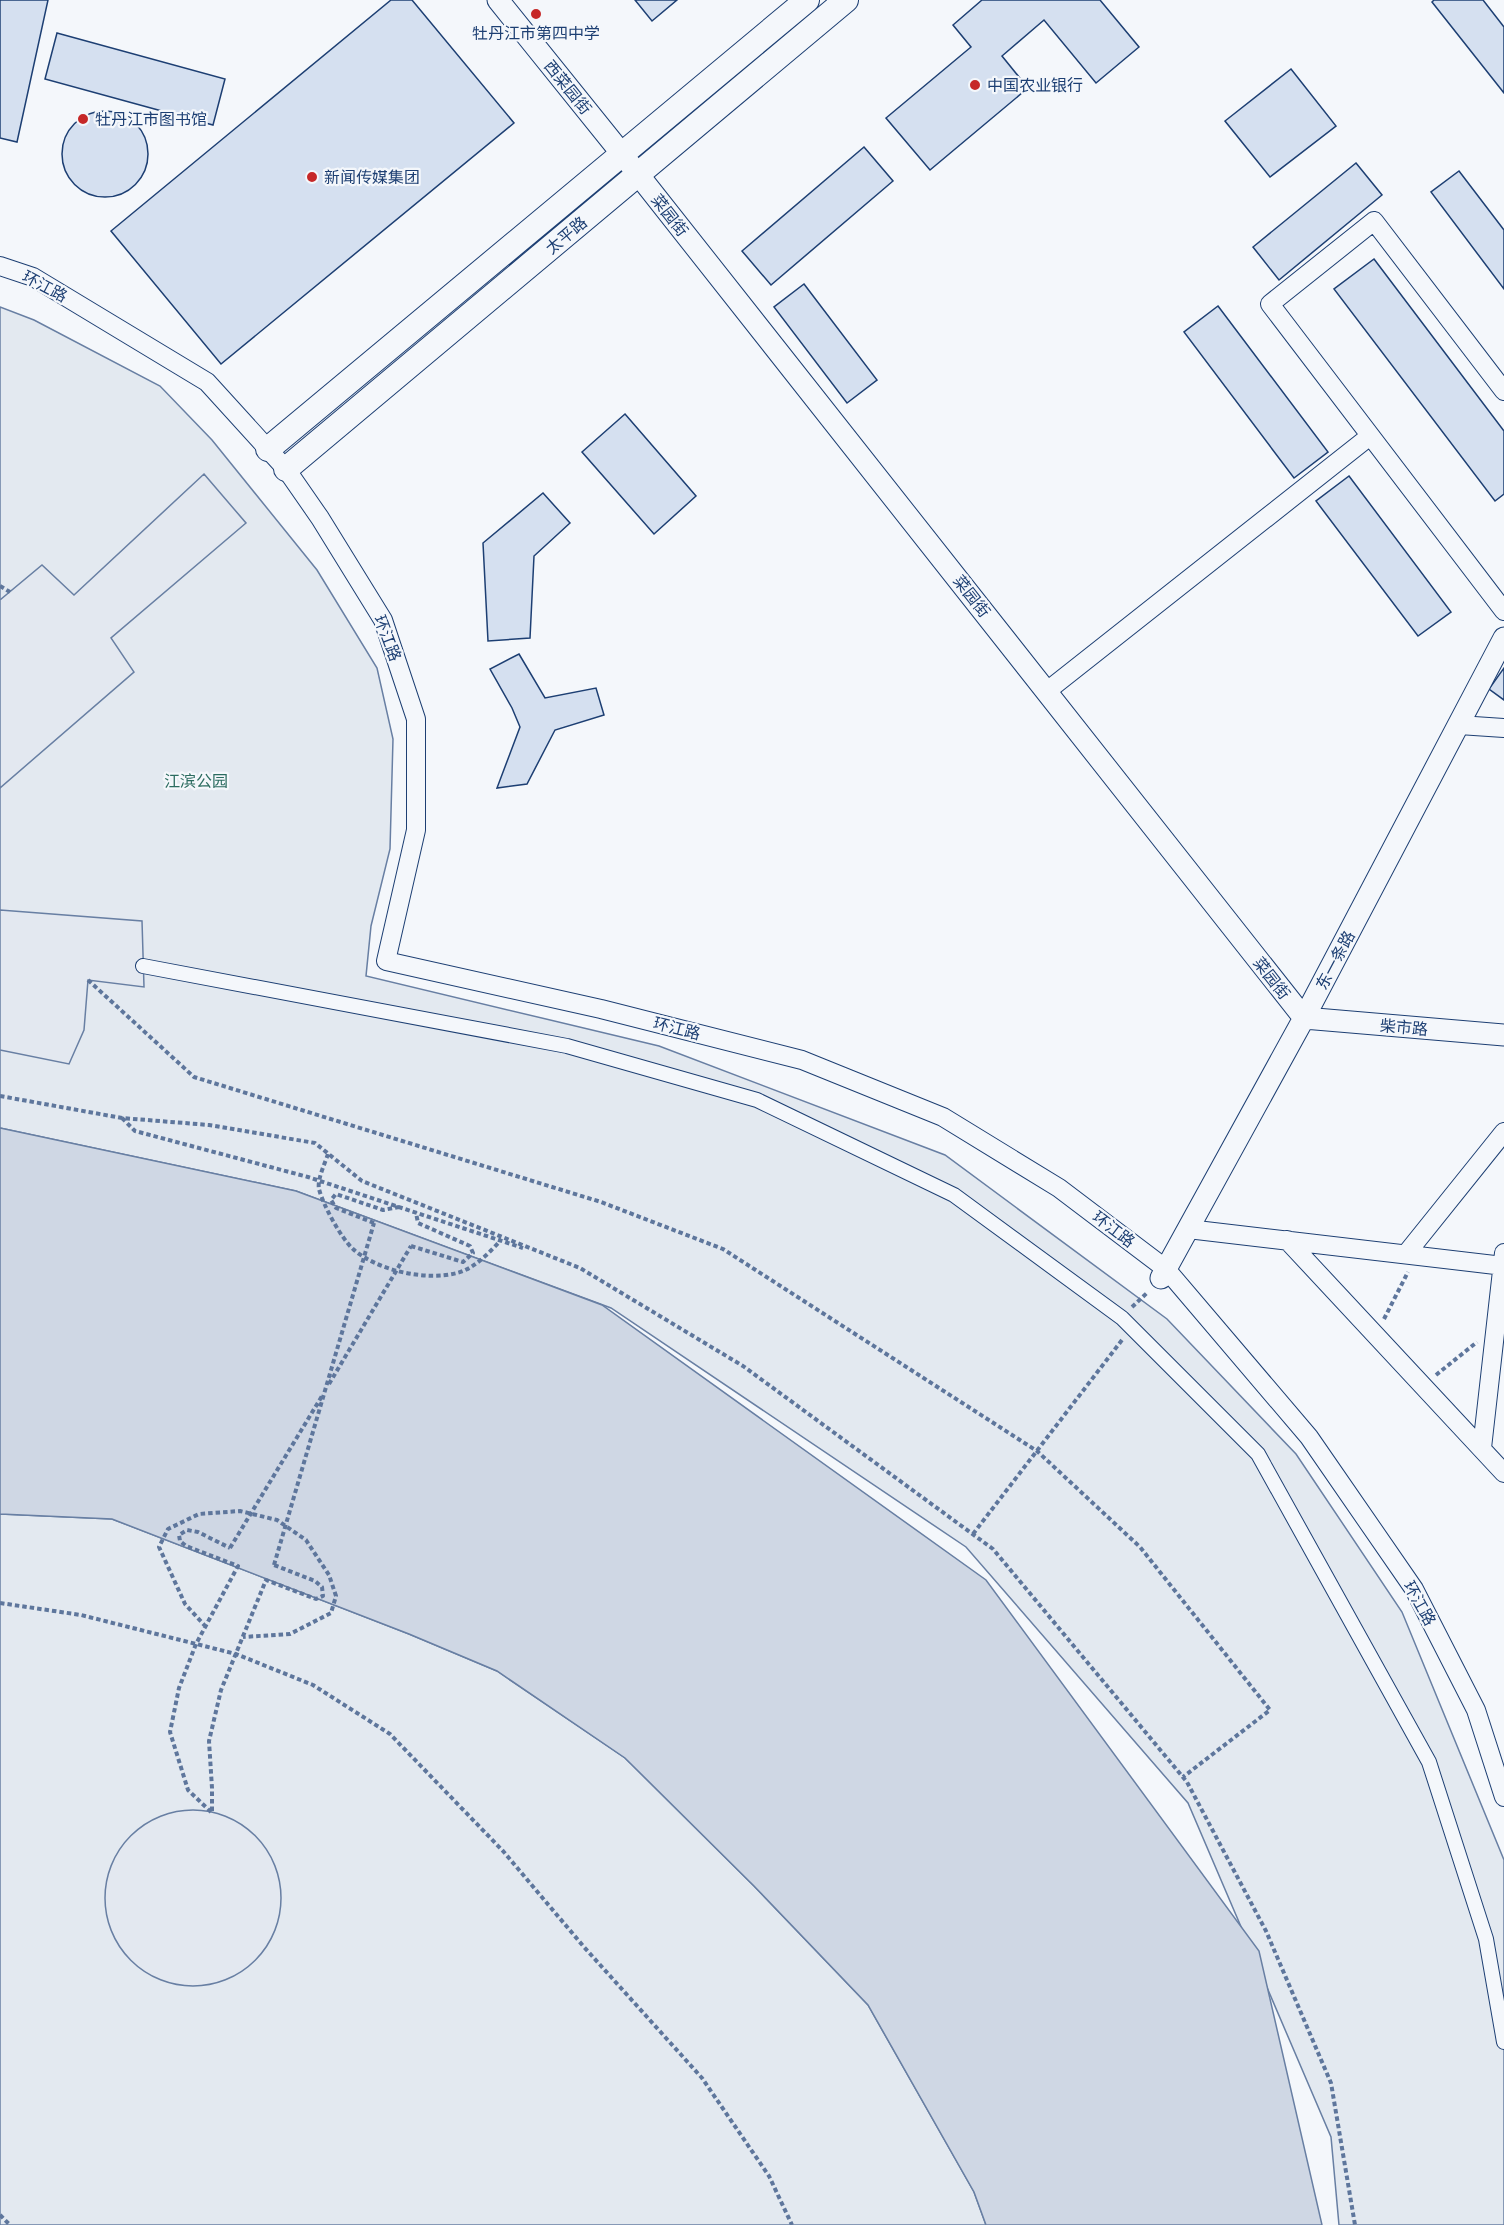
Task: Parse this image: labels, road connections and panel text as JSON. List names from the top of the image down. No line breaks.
{"streets":{"main road":["太平路"],"street":["西菜园街","菜园街","环江路","东一条路","柴市路"]},"crossings":[["西菜园街","菜园街"],["西菜园街","太平路"],["菜园街","太平路"],["菜园街","东一条路"],["菜园街","柴市路"],["太平路","环江路"],["环江路","东一条路"],["东一条路","柴市路"]],"parks":["江滨公园"],"places":["牡丹江市第四中学","中国农业银行","牡丹江市图书馆","新闻传媒集团"]}
